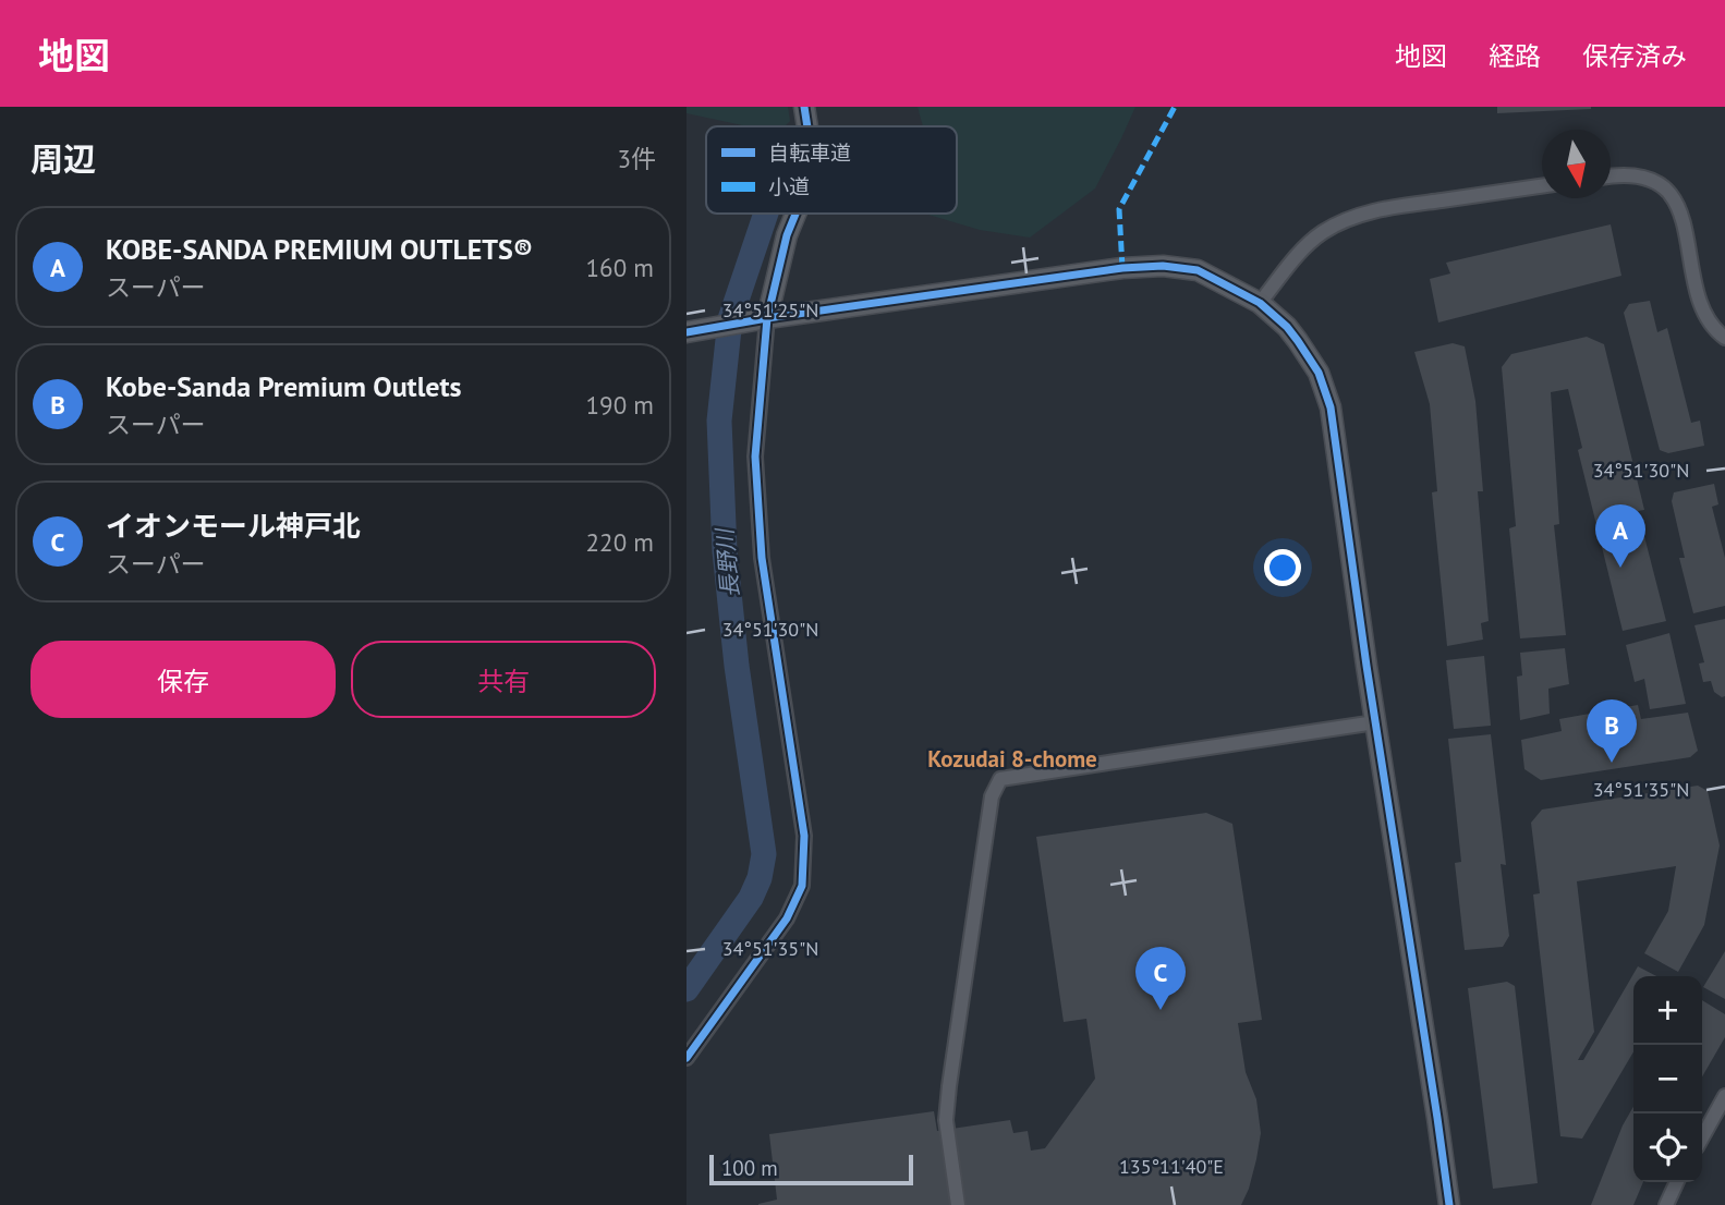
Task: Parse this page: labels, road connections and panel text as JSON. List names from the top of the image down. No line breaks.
{"districts":["Kozudai 8-chome"],"water":["長野川"],"legend":["自転車道","小道"],"scale_bar":"100 m","north":"bottom","page":{"header":"地図","nav":["地図","経路","保存済み"],"heading":["周辺","3件"],"list":[{"mark":"A","name":"KOBE-SANDA PREMIUM OUTLETS®","note":"スーパー","value":"160 m"},{"mark":"B","name":"Kobe-Sanda Premium Outlets","note":"スーパー","value":"190 m"},{"mark":"C","name":"イオンモール神戸北","note":"スーパー","value":"220 m"}],"pins":["A","B","C"],"buttons":["保存","共有"],"map_buttons":["+","−"],"scale":"100 m"},"coordinates":["34°51'25\"N","34°51'30\"N","34°51'35\"N","135°11'40\"E"]}
